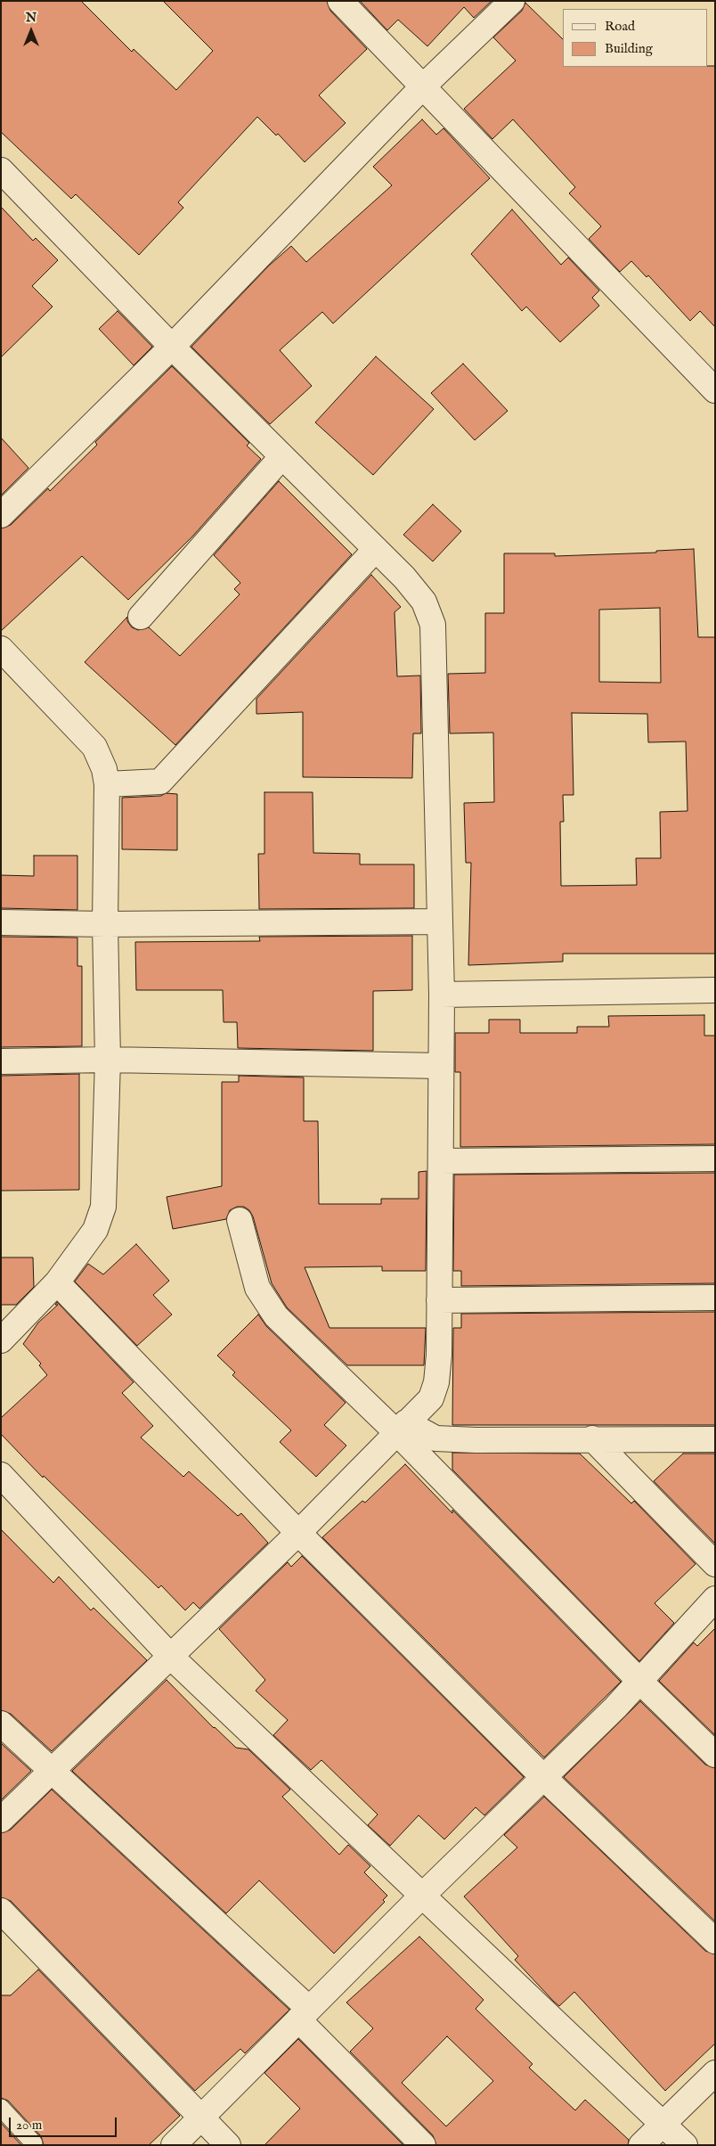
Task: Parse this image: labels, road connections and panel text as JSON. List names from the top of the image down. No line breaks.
{"legend":["Road","Building"],"scale_bar":"20 m","north":"top"}
